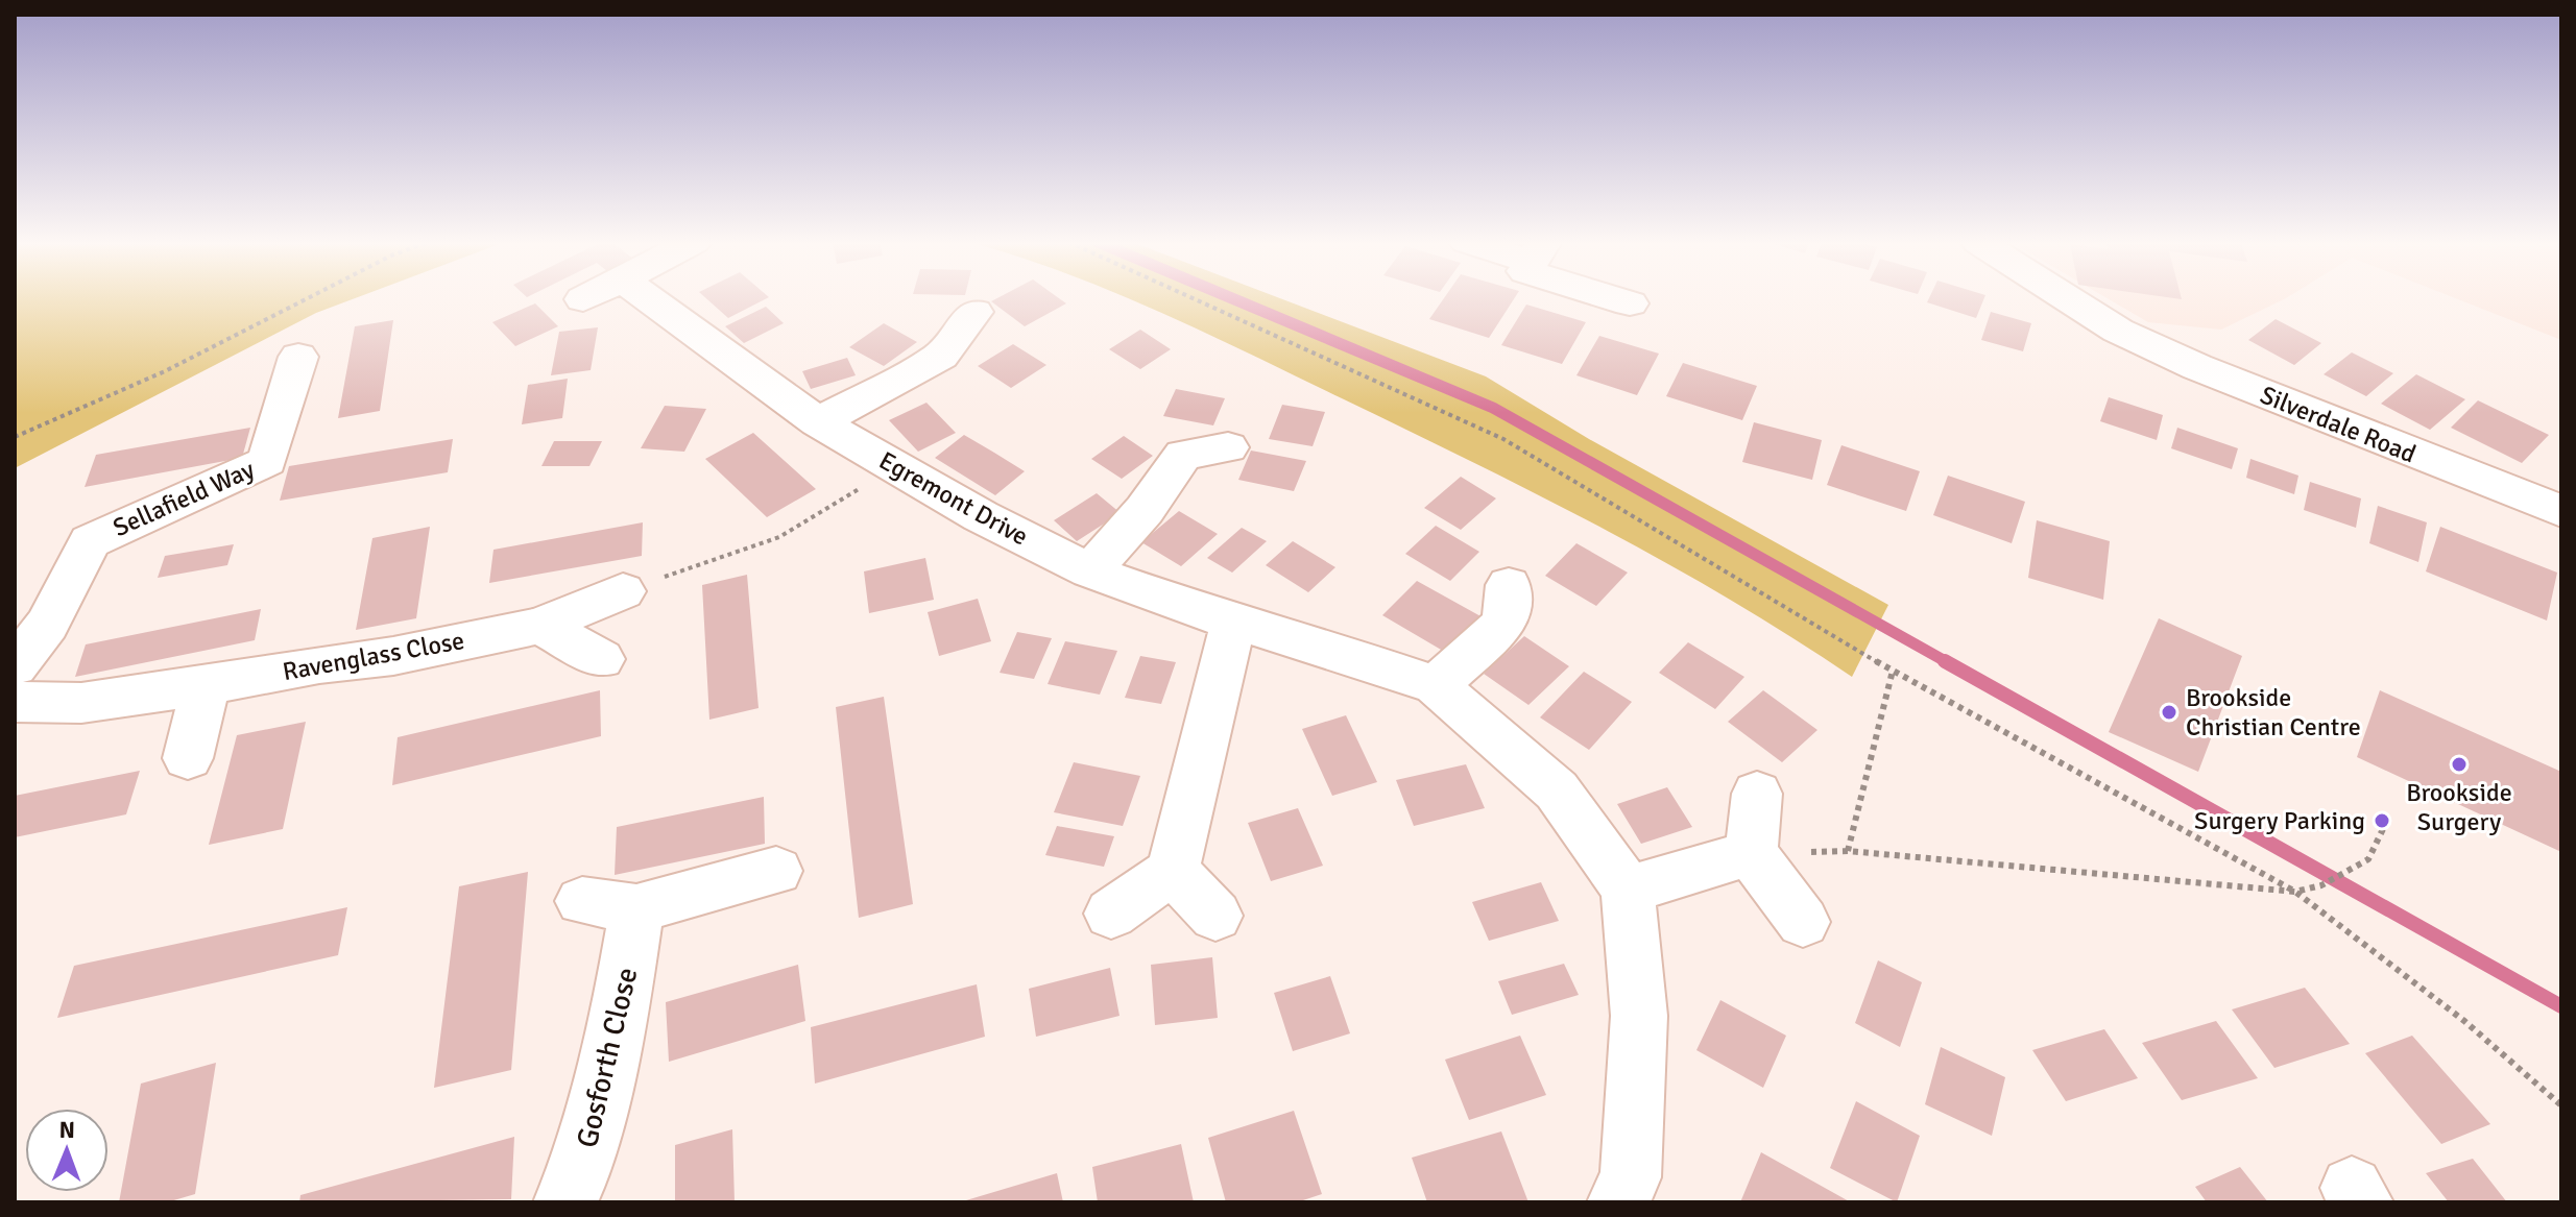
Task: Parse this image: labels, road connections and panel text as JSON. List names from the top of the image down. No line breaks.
{"streets":{"street":["Silverdale Road","Sellafield Way","Egremont Drive","Ravenglass Close","Gosforth Close"]},"places":["Brookside Christian Centre","Brookside Surgery","Surgery Parking"],"north":"top"}
